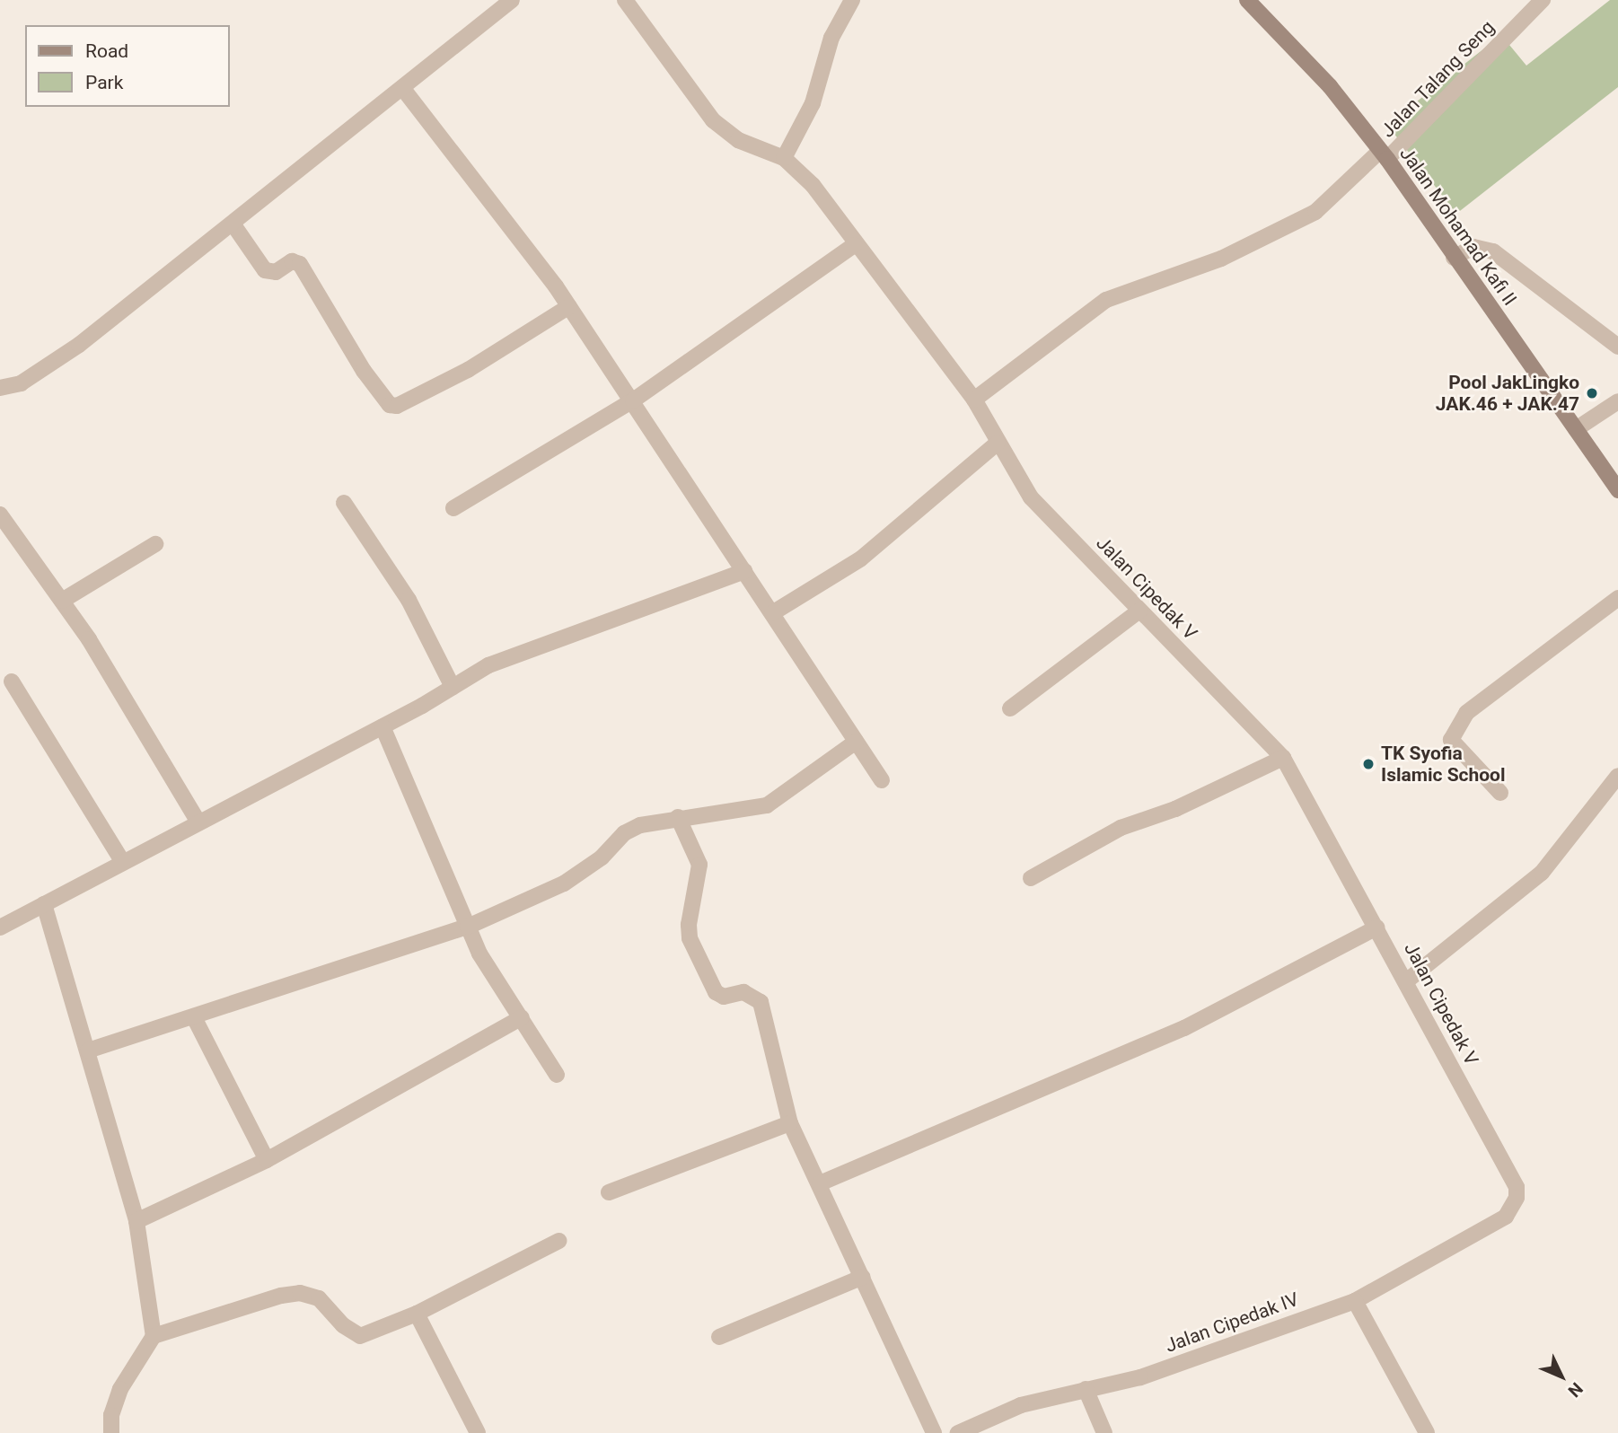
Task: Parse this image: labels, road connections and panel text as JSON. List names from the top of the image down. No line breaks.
{"streets":{"main road":["Jalan Mohamad Kafi II"],"street":["Jalan Talang Seng","Jalan Cipedak V","Jalan Cipedak IV"]},"crossings":[["Jalan Talang Seng","Jalan Mohamad Kafi II"],["Jalan Cipedak V","Jalan Cipedak IV"]],"places":["Pool JakLingko JAK.46 + JAK.47","TK Syofia Islamic School"],"legend":["Road","Park"],"north":"bottom right"}
